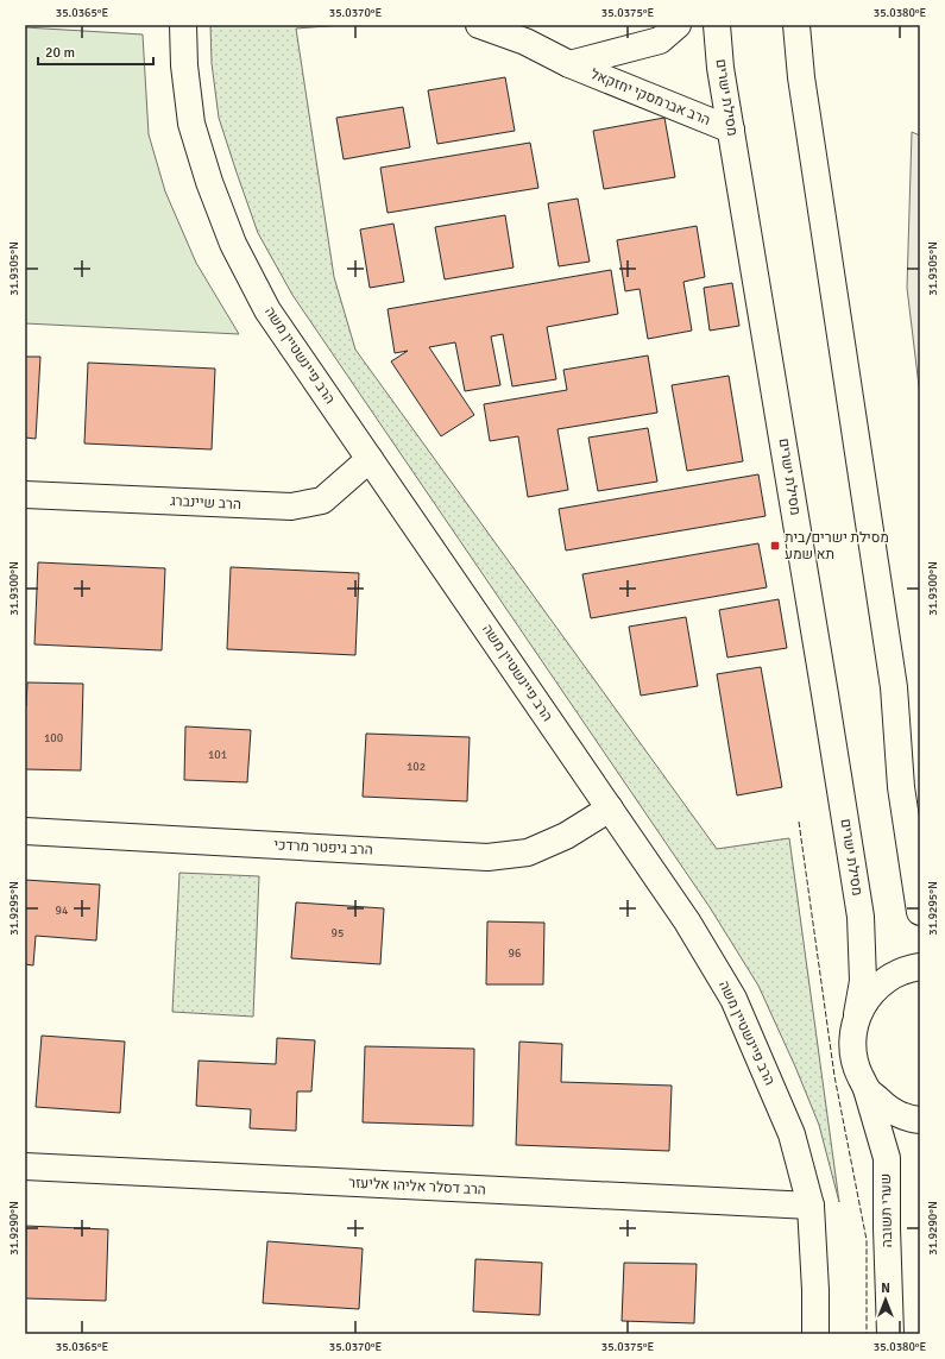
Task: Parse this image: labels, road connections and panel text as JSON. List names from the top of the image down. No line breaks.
{"streets":{"street":["הרב אברמסקי יחזקאל","מסילת ישרים","הרב פיינשטיין משה","הרב שיינברג","הרב גיפטר מרדכי","הרב דסלר אליהו אליעזר","שערי תשובה"]},"crossings":[["הרב אברמסקי יחזקאל","מסילת ישרים"],["מסילת ישרים","שערי תשובה"],["הרב פיינשטיין משה","הרב שיינברג"],["הרב פיינשטיין משה","הרב גיפטר מרדכי"],["הרב פיינשטיין משה","הרב דסלר אליהו אליעזר"]],"places":{"transit":["מסילת ישרים/בית תא שמע"]},"house_numbers":["100","101","102","94","95","96"],"scale_bar":"20 m","north":"top","coordinates":["35.0365°E","35.0370°E","35.0375°E","35.0380°E","31.9305°N","31.9300°N","31.9295°N","31.9290°N"]}
